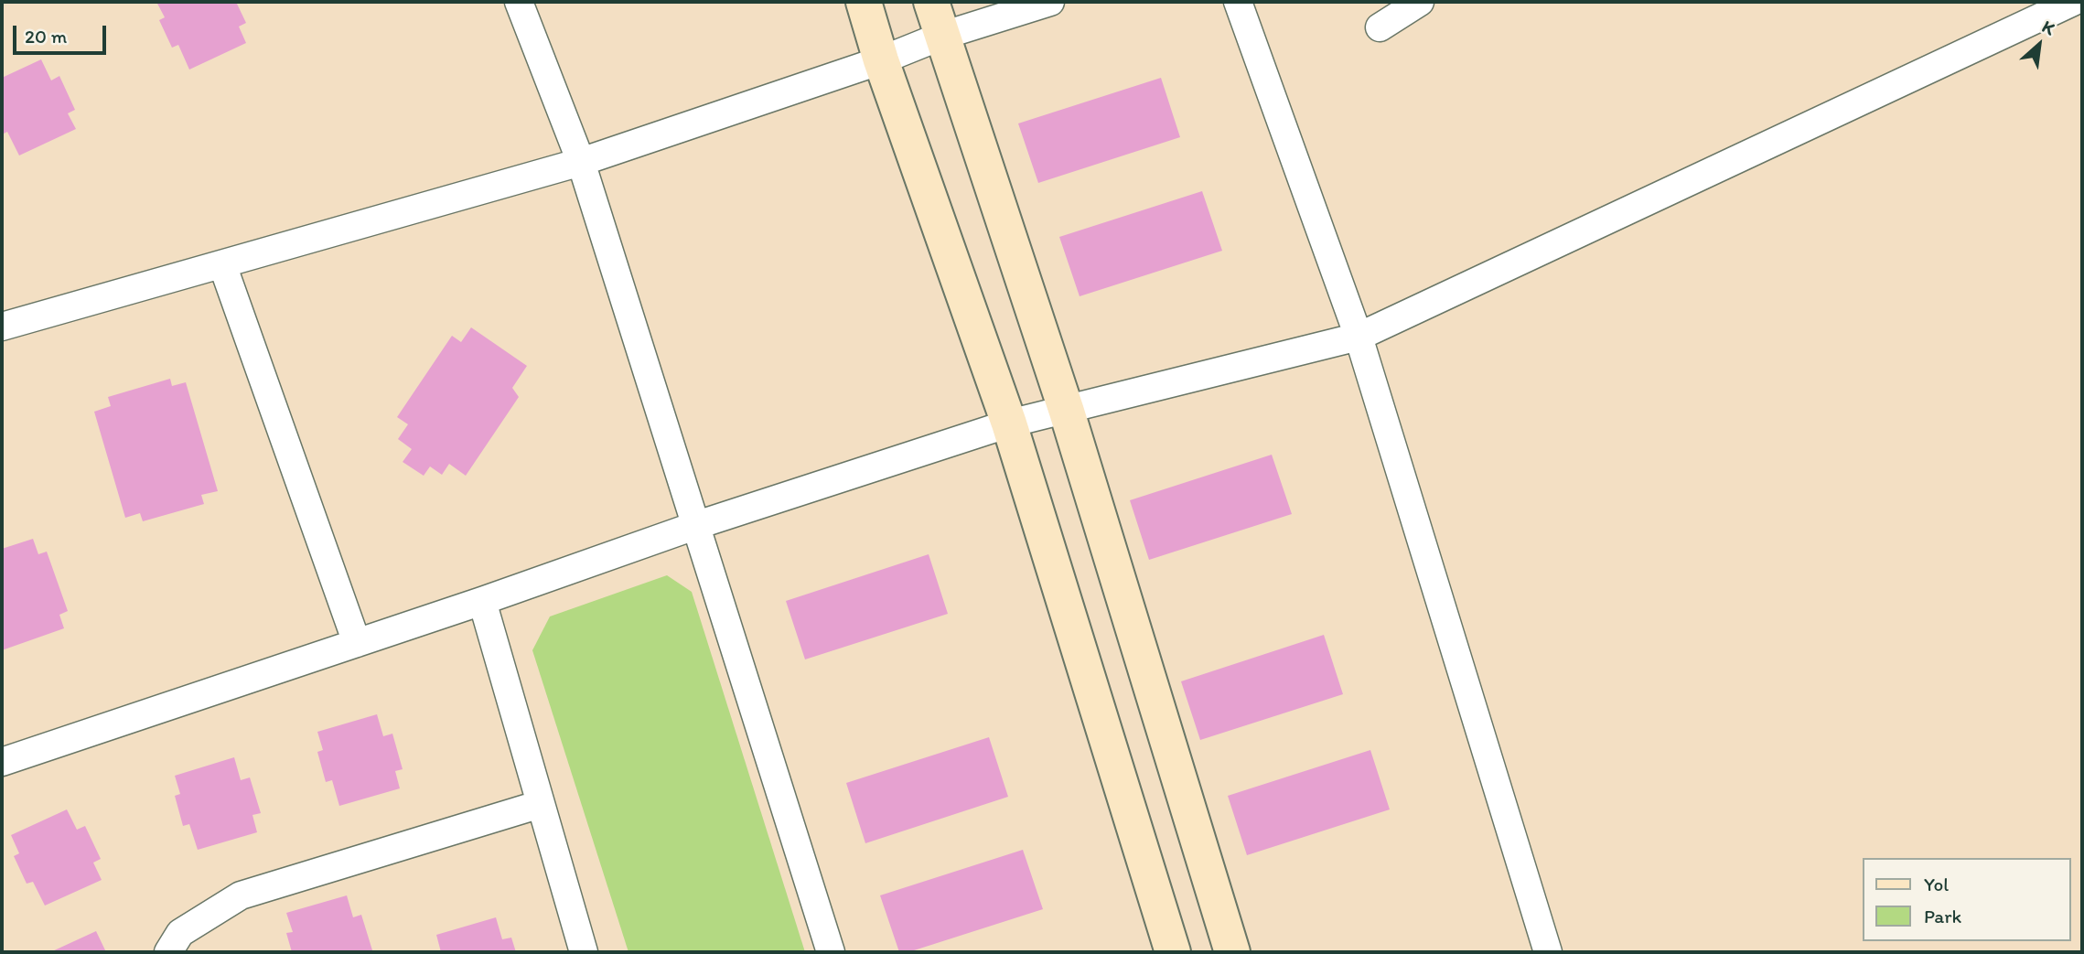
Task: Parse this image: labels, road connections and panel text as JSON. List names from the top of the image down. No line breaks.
{"legend":["Yol","Park"],"scale_bar":"20 m","north":"top right"}
